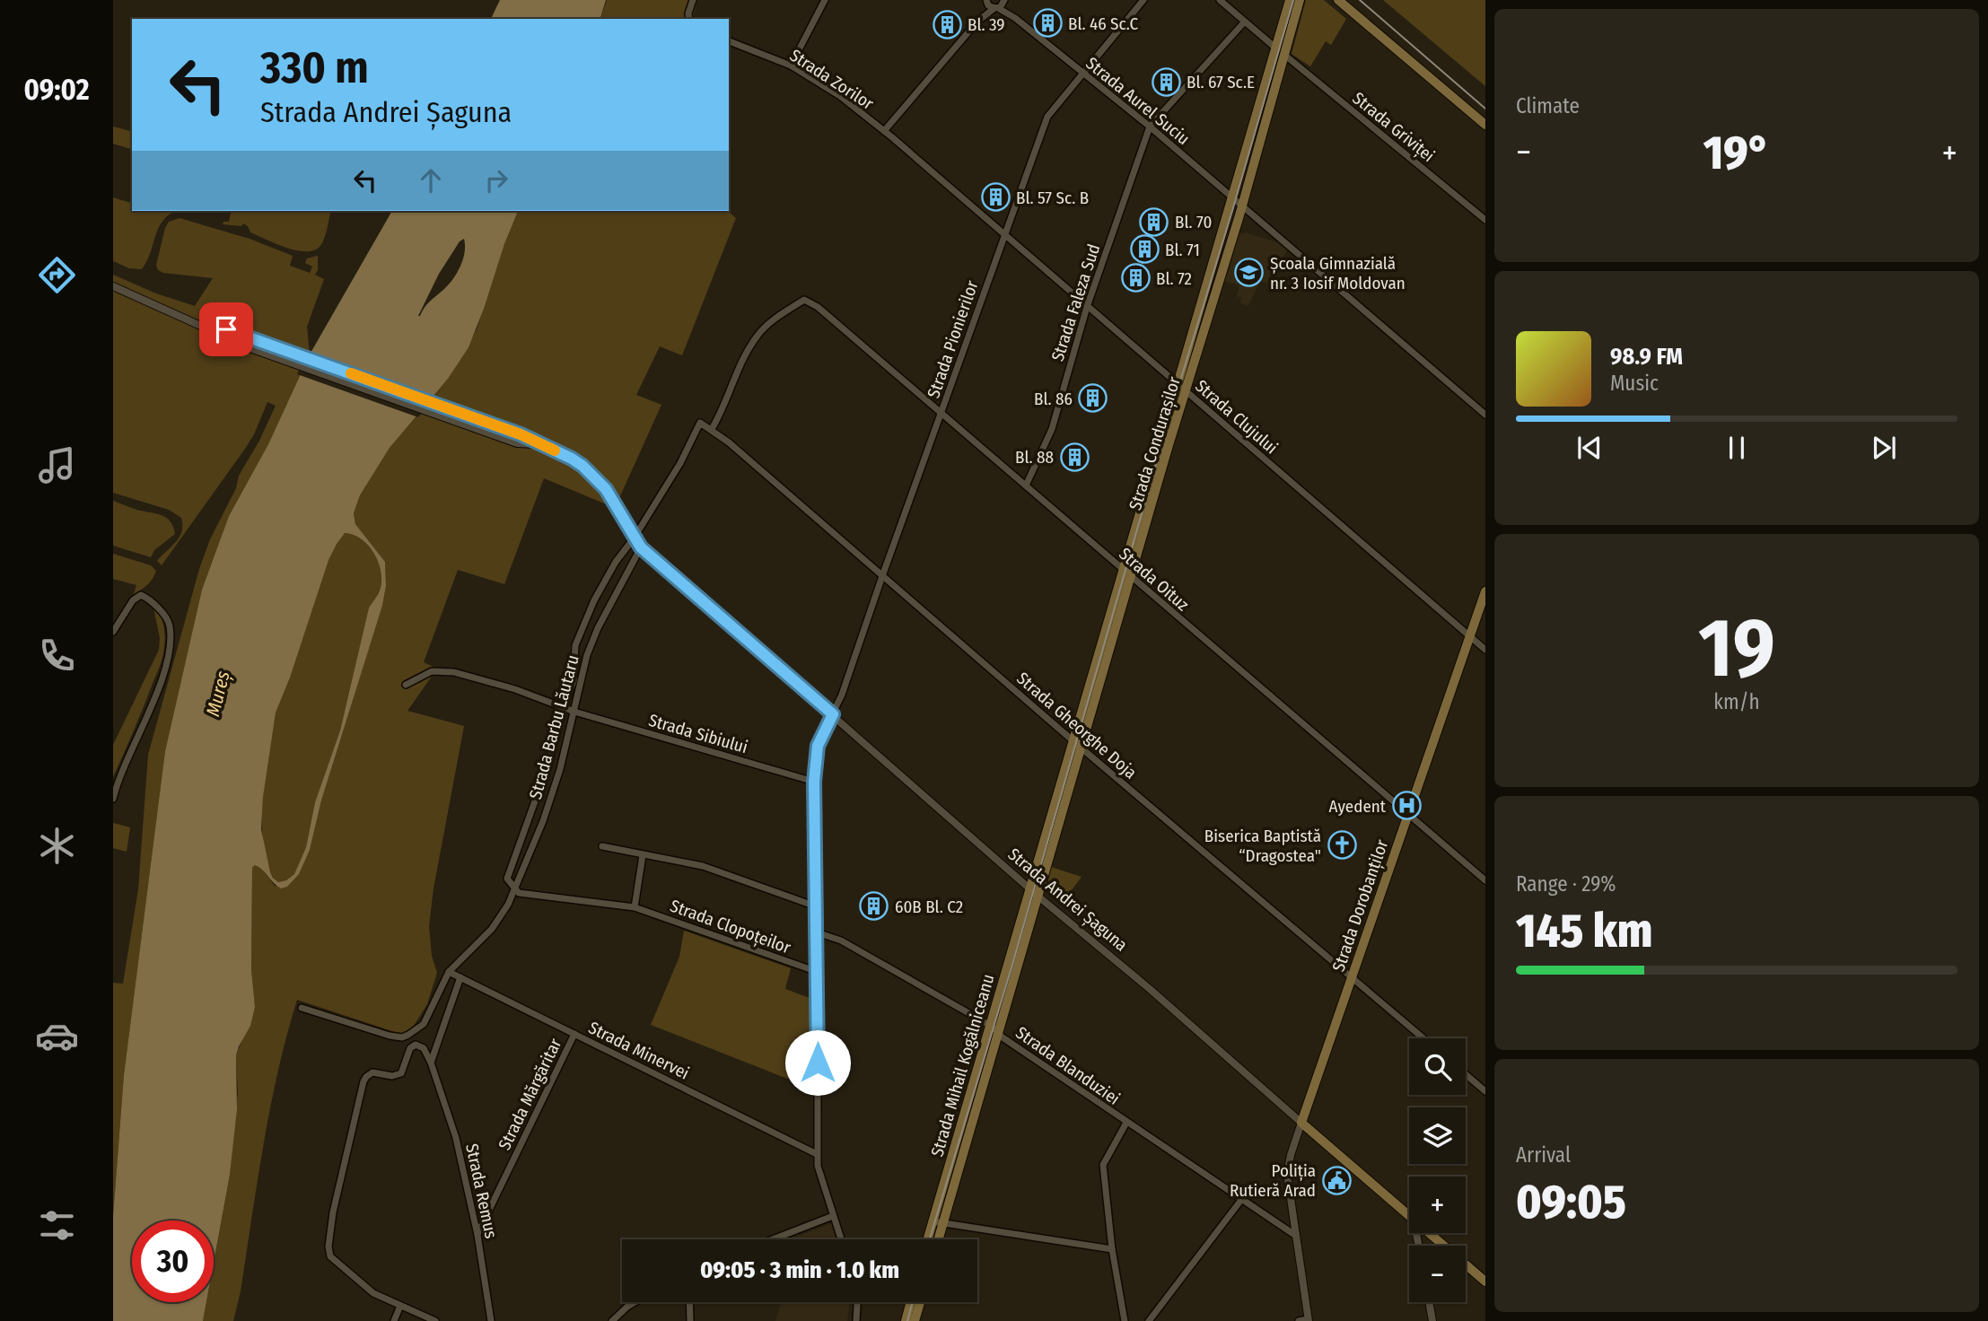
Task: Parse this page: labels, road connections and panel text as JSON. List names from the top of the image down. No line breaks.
{"streets":{"main road":["Strada Condurașilor","Strada Andrei Șaguna","Strada Dorobanților","Strada Mihail Kogălniceanu"],"street":["Strada Zorilor","Strada Aurel Suciu","Strada Griviței","Strada Faleza Sud","Strada Pionierilor","Strada Clujului","Strada Oituz","Strada Gheorghe Doja","Strada Barbu Lăutaru","Strada Sibiului","Strada Clopoțeilor","Strada Minervei","Strada Blanduziei","Strada Mărgăritar","Strada Remus"]},"crossings":[["Strada Zorilor","Strada Clujului"],["Strada Aurel Suciu","Strada Faleza Sud"],["Strada Aurel Suciu","Strada Pionierilor"],["Strada Aurel Suciu","Strada Condurașilor"],["Strada Griviței","Strada Condurașilor"],["Strada Faleza Sud","Strada Clujului"],["Strada Faleza Sud","Strada Oituz"],["Strada Pionierilor","Strada Clujului"],["Strada Pionierilor","Strada Oituz"],["Strada Pionierilor","Strada Gheorghe Doja"],["Strada Pionierilor","Strada Sibiului"],["Strada Pionierilor","Strada Andrei Șaguna"],["Strada Pionierilor","Strada Clopoțeilor"],["Strada Pionierilor","Strada Minervei"],["Strada Pionierilor","Strada Blanduziei"],["Strada Clujului","Strada Condurașilor"],["Strada Clujului","Strada Dorobanților"],["Strada Condurașilor","Strada Oituz"],["Strada Condurașilor","Strada Gheorghe Doja"],["Strada Condurașilor","Strada Andrei Șaguna"],["Strada Condurașilor","Strada Mihail Kogălniceanu"],["Strada Oituz","Strada Gheorghe Doja"],["Strada Oituz","Strada Dorobanților"],["Strada Gheorghe Doja","Strada Andrei Șaguna"],["Strada Gheorghe Doja","Strada Dorobanților"],["Strada Barbu Lăutaru","Strada Sibiului"],["Strada Barbu Lăutaru","Strada Andrei Șaguna"],["Strada Barbu Lăutaru","Strada Clopoțeilor"],["Strada Barbu Lăutaru","Strada Minervei"],["Strada Andrei Șaguna","Strada Dorobanților"],["Strada Andrei Șaguna","Strada Mihail Kogălniceanu"],["Strada Minervei","Strada Mărgăritar"],["Strada Mihail Kogălniceanu","Strada Blanduziei"],["Strada Mărgăritar","Strada Remus"]],"water":["Mureș"],"places":{"building":["Bl. 46 Sc.C","Bl. 39","Bl. 67 Sc.E","Bl. 57 Sc. B","Bl. 70","Bl. 71","Bl. 72","Bl. 86","Bl. 88","60B Bl. C2"],"school or university":["Școala Gimnazială nr. 3 Iosif Moldovan"],"hospital":["Ayedent"],"church":["Biserica Baptistă “Dragostea\""],"public building":["Poliția Rutieră Arad"]},"page":{"tabs":"09:02","tile":["Climate",["19","km/h"],["Range · 29%","145 km"],["Arrival","09:05"]],"turn":["330 m","Strada Andrei Șaguna"],"heat":["−","19°","+"],"song":["98.9 FM","Music"],"map_buttons":["+","−"],"limit":"30","trip":"09:05 · 3 min · 1.0 km"}}
